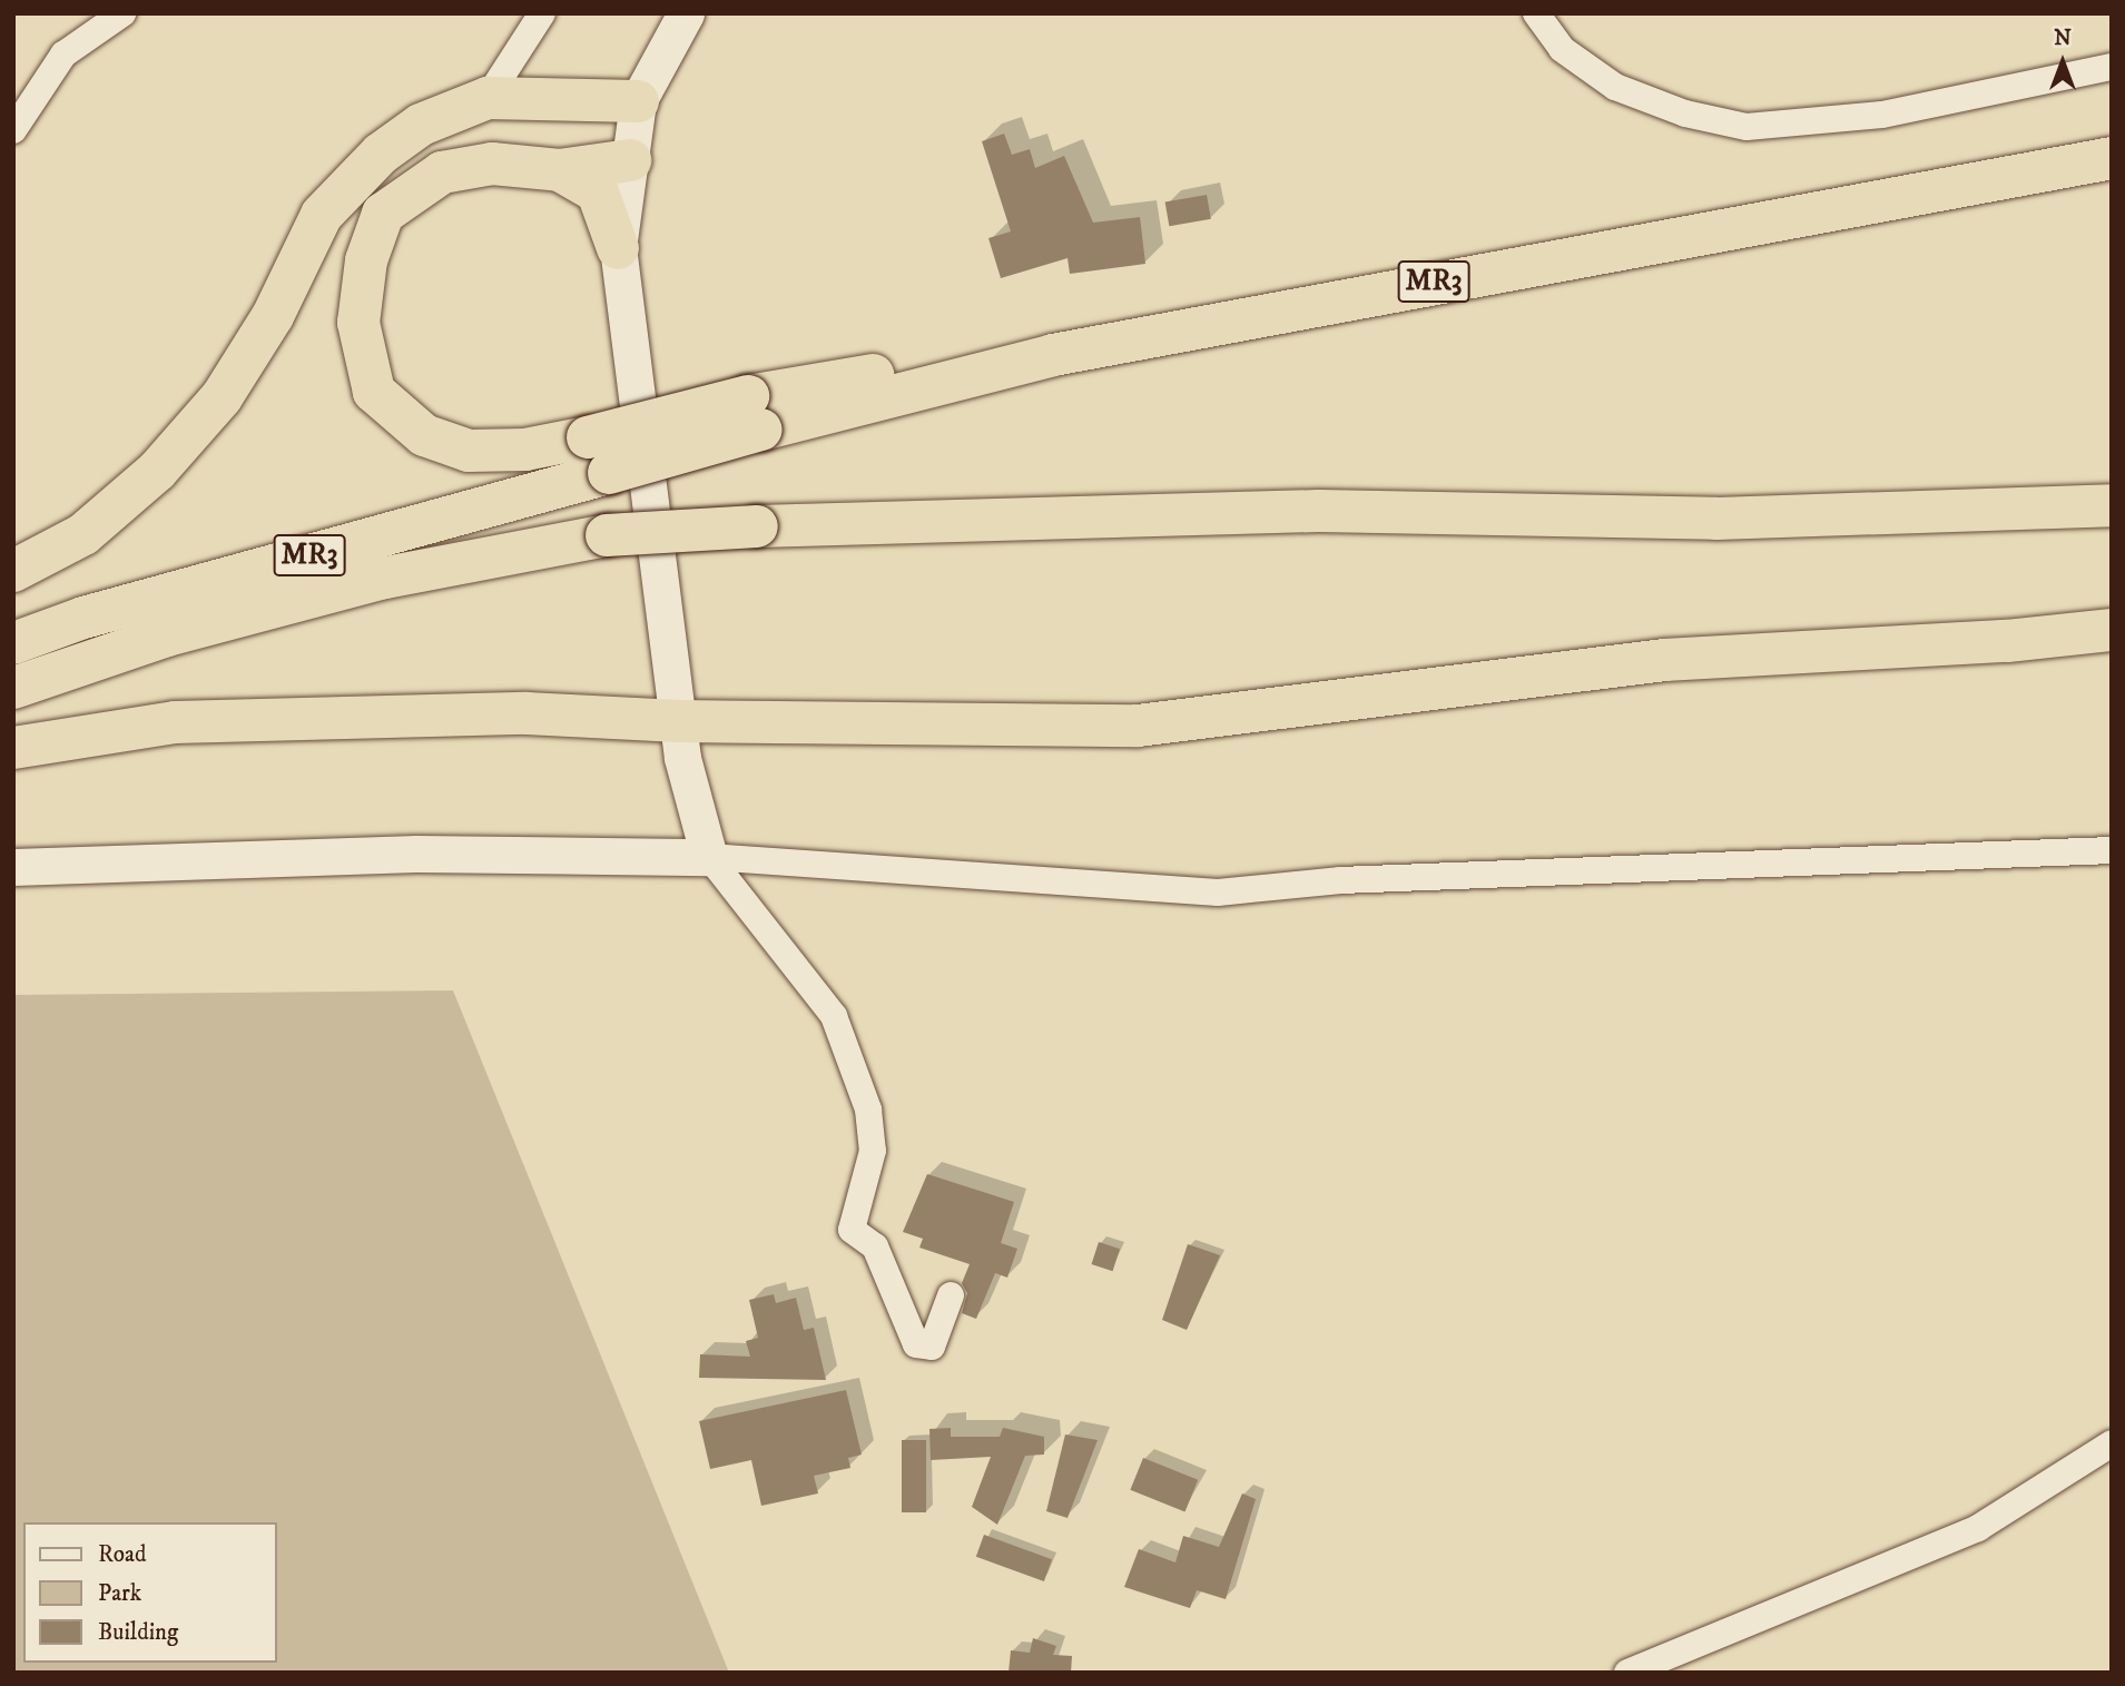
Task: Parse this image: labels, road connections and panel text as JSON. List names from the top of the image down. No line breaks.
{"streets":{"highway":["MR3"]},"legend":["Road","Park","Building"],"north":"top"}
